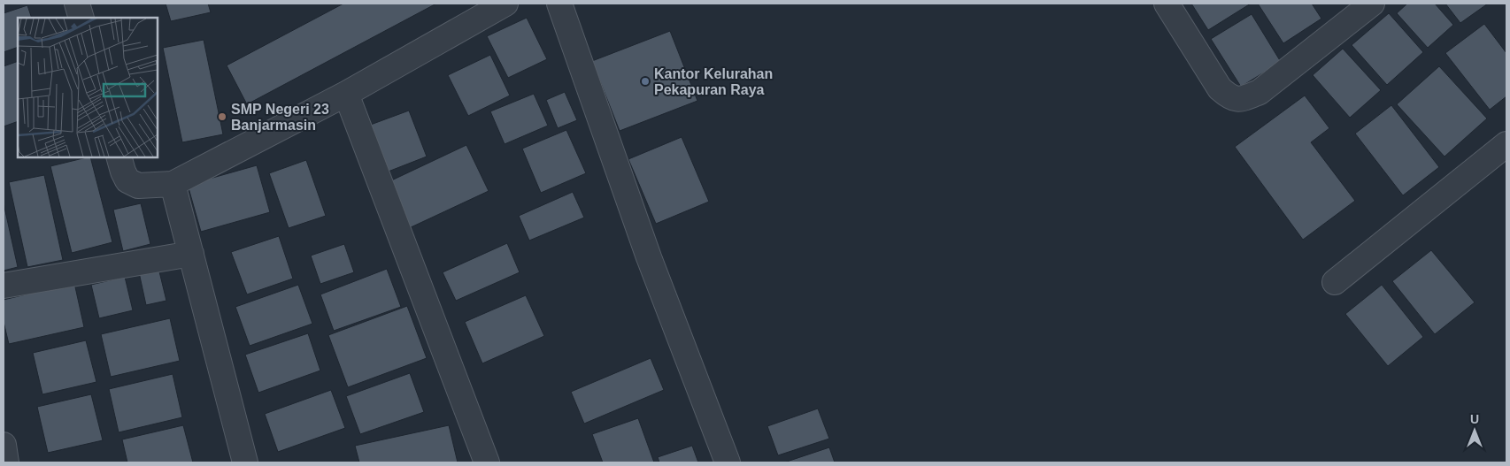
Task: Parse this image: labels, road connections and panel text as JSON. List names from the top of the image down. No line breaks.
{"places":["Kantor Kelurahan Pekapuran Raya","SMP Negeri 23 Banjarmasin"],"north":"top"}
